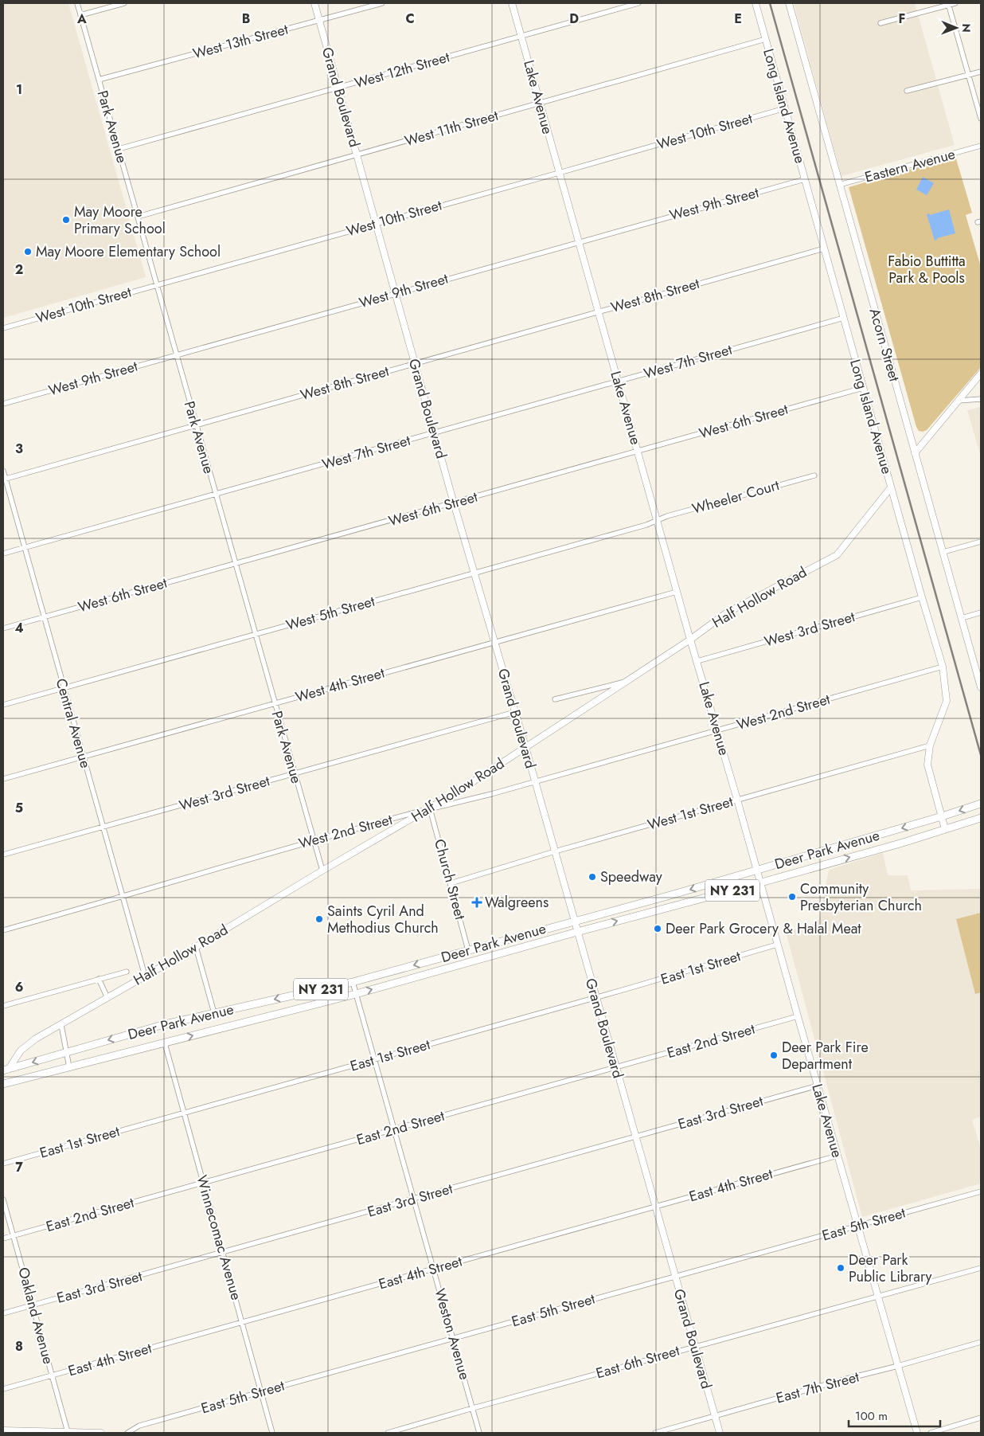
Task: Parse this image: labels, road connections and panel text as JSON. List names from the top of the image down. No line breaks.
{"streets":{"main road":["Deer Park Avenue","NY 231"],"street":["West 13th Street","West 12th Street","Grand Boulevard","Lake Avenue","Long Island Avenue","Park Avenue","West 11th Street","West 10th Street","Eastern Avenue","West 9th Street","West 8th Street","Acorn Street","West 7th Street","West 6th Street","Wheeler Court","Half Hollow Road","West 5th Street","West 3rd Street","West 4th Street","West 2nd Street","Central Avenue","West 1st Street","Church Street","East 1st Street","East 2nd Street","East 3rd Street","East 4th Street","East 5th Street","Winnecomac Avenue","Oakland Avenue","Weston Avenue","East 6th Street","East 7th Street"]},"crossings":[["West 13th Street","Grand Boulevard"],["West 13th Street","Park Avenue"],["West 12th Street","Grand Boulevard"],["West 12th Street","Lake Avenue"],["West 12th Street","Park Avenue"],["Grand Boulevard","West 11th Street"],["Grand Boulevard","West 10th Street"],["Grand Boulevard","West 9th Street"],["Grand Boulevard","West 8th Street"],["Grand Boulevard","West 7th Street"],["Grand Boulevard","West 6th Street"],["Grand Boulevard","Half Hollow Road"],["Grand Boulevard","West 5th Street"],["Grand Boulevard","West 3rd Street"],["Grand Boulevard","West 4th Street"],["Grand Boulevard","West 2nd Street"],["Grand Boulevard","West 1st Street"],["Grand Boulevard","Deer Park Avenue"],["Grand Boulevard","East 1st Street"],["Grand Boulevard","East 2nd Street"],["Grand Boulevard","East 3rd Street"],["Grand Boulevard","East 4th Street"],["Grand Boulevard","East 5th Street"],["Grand Boulevard","East 6th Street"],["Grand Boulevard","East 7th Street"],["Lake Avenue","West 11th Street"],["Lake Avenue","West 10th Street"],["Lake Avenue","West 9th Street"],["Lake Avenue","West 8th Street"],["Lake Avenue","West 7th Street"],["Lake Avenue","West 6th Street"],["Lake Avenue","Wheeler Court"],["Lake Avenue","Half Hollow Road"],["Lake Avenue","West 5th Street"],["Lake Avenue","West 3rd Street"],["Lake Avenue","West 4th Street"],["Lake Avenue","West 2nd Street"],["Lake Avenue","West 1st Street"],["Lake Avenue","Deer Park Avenue"],["Lake Avenue","East 1st Street"],["Lake Avenue","East 2nd Street"],["Lake Avenue","East 3rd Street"],["Lake Avenue","East 4th Street"],["Lake Avenue","East 5th Street"],["Lake Avenue","East 6th Street"],["Lake Avenue","East 7th Street"],["Long Island Avenue","West 11th Street"],["Long Island Avenue","West 10th Street"],["Long Island Avenue","West 9th Street"],["Long Island Avenue","West 8th Street"],["Long Island Avenue","West 7th Street"],["Long Island Avenue","West 6th Street"],["Long Island Avenue","Half Hollow Road"],["Long Island Avenue","West 3rd Street"],["Long Island Avenue","West 2nd Street"],["Long Island Avenue","West 1st Street"],["Long Island Avenue","Deer Park Avenue"],["Park Avenue","West 11th Street"],["Park Avenue","West 10th Street"],["Park Avenue","West 9th Street"],["Park Avenue","West 8th Street"],["Park Avenue","West 7th Street"],["Park Avenue","West 6th Street"],["Park Avenue","Half Hollow Road"],["Park Avenue","West 5th Street"],["Park Avenue","West 3rd Street"],["Park Avenue","West 4th Street"],["Park Avenue","West 2nd Street"],["Eastern Avenue","Acorn Street"],["West 8th Street","Central Avenue"],["West 7th Street","Central Avenue"],["West 6th Street","Central Avenue"],["Wheeler Court","West 5th Street"],["Half Hollow Road","West 2nd Street"],["Half Hollow Road","Central Avenue"],["Half Hollow Road","Deer Park Avenue"],["Half Hollow Road","Church Street"],["West 5th Street","Central Avenue"],["West 3rd Street","Central Avenue"],["West 4th Street","Central Avenue"],["West 2nd Street","Central Avenue"],["West 2nd Street","Church Street"],["West 1st Street","Church Street"],["Deer Park Avenue","Church Street"],["Deer Park Avenue","Winnecomac Avenue"],["Deer Park Avenue","Weston Avenue"],["East 1st Street","Winnecomac Avenue"],["East 1st Street","Weston Avenue"],["East 2nd Street","Winnecomac Avenue"],["East 2nd Street","Oakland Avenue"],["East 2nd Street","Weston Avenue"],["East 3rd Street","Winnecomac Avenue"],["East 3rd Street","Oakland Avenue"],["East 3rd Street","Weston Avenue"],["East 4th Street","Winnecomac Avenue"],["East 4th Street","Oakland Avenue"],["East 4th Street","Weston Avenue"],["East 5th Street","Winnecomac Avenue"],["East 5th Street","Weston Avenue"],["Weston Avenue","East 6th Street"]],"parks":["Fabio Buttitta Park & Pools"],"places":{"other":["May Moore Primary School","May Moore Elementary School","Speedway","Community Presbyterian Church","Saints Cyril And Methodius Church","Deer Park Grocery & Halal Meat","Deer Park Fire Department","Deer Park Public Library"],"health":["Walgreens"]},"scale_bar":"100 m","north":"right","grid":{"columns":["A","B","C","D","E","F"],"rows":["1","2","3","4","5","6","7","8"]}}
